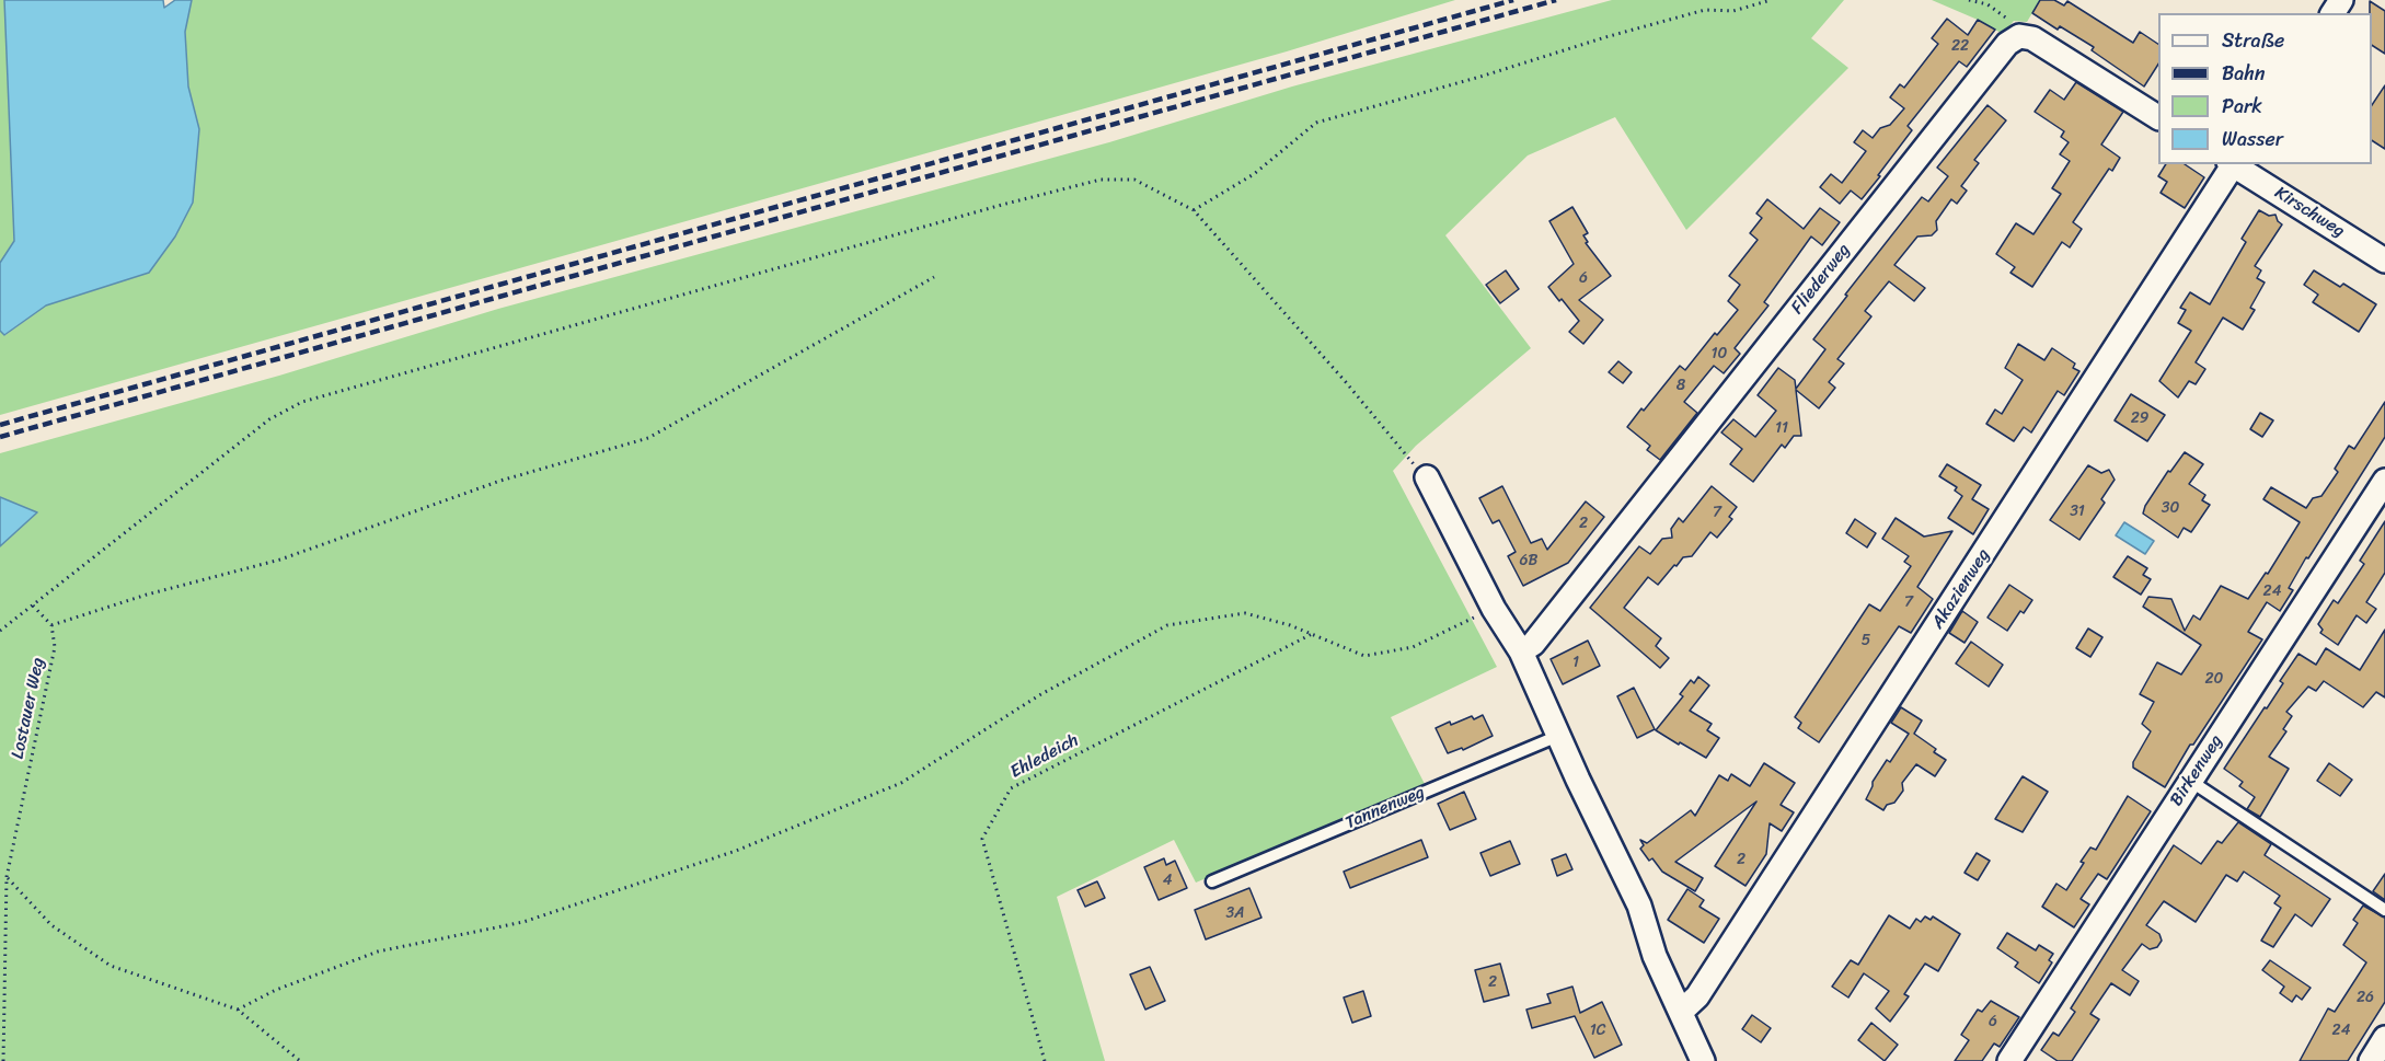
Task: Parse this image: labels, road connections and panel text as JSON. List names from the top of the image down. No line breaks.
{"streets":{"street":["Kirschweg","Fliederweg","Akazienweg","Birkenweg"],"lane":["Tannenweg"],"path":["Lostauer Weg","Ehledeich"]},"house_numbers":["22","6","10","8","29","11","30","31","7","2","6B","24","7","5","1","20","2","4","3A","2","26","6","1C","24"],"legend":["Straße","Bahn","Park","Wasser"]}
